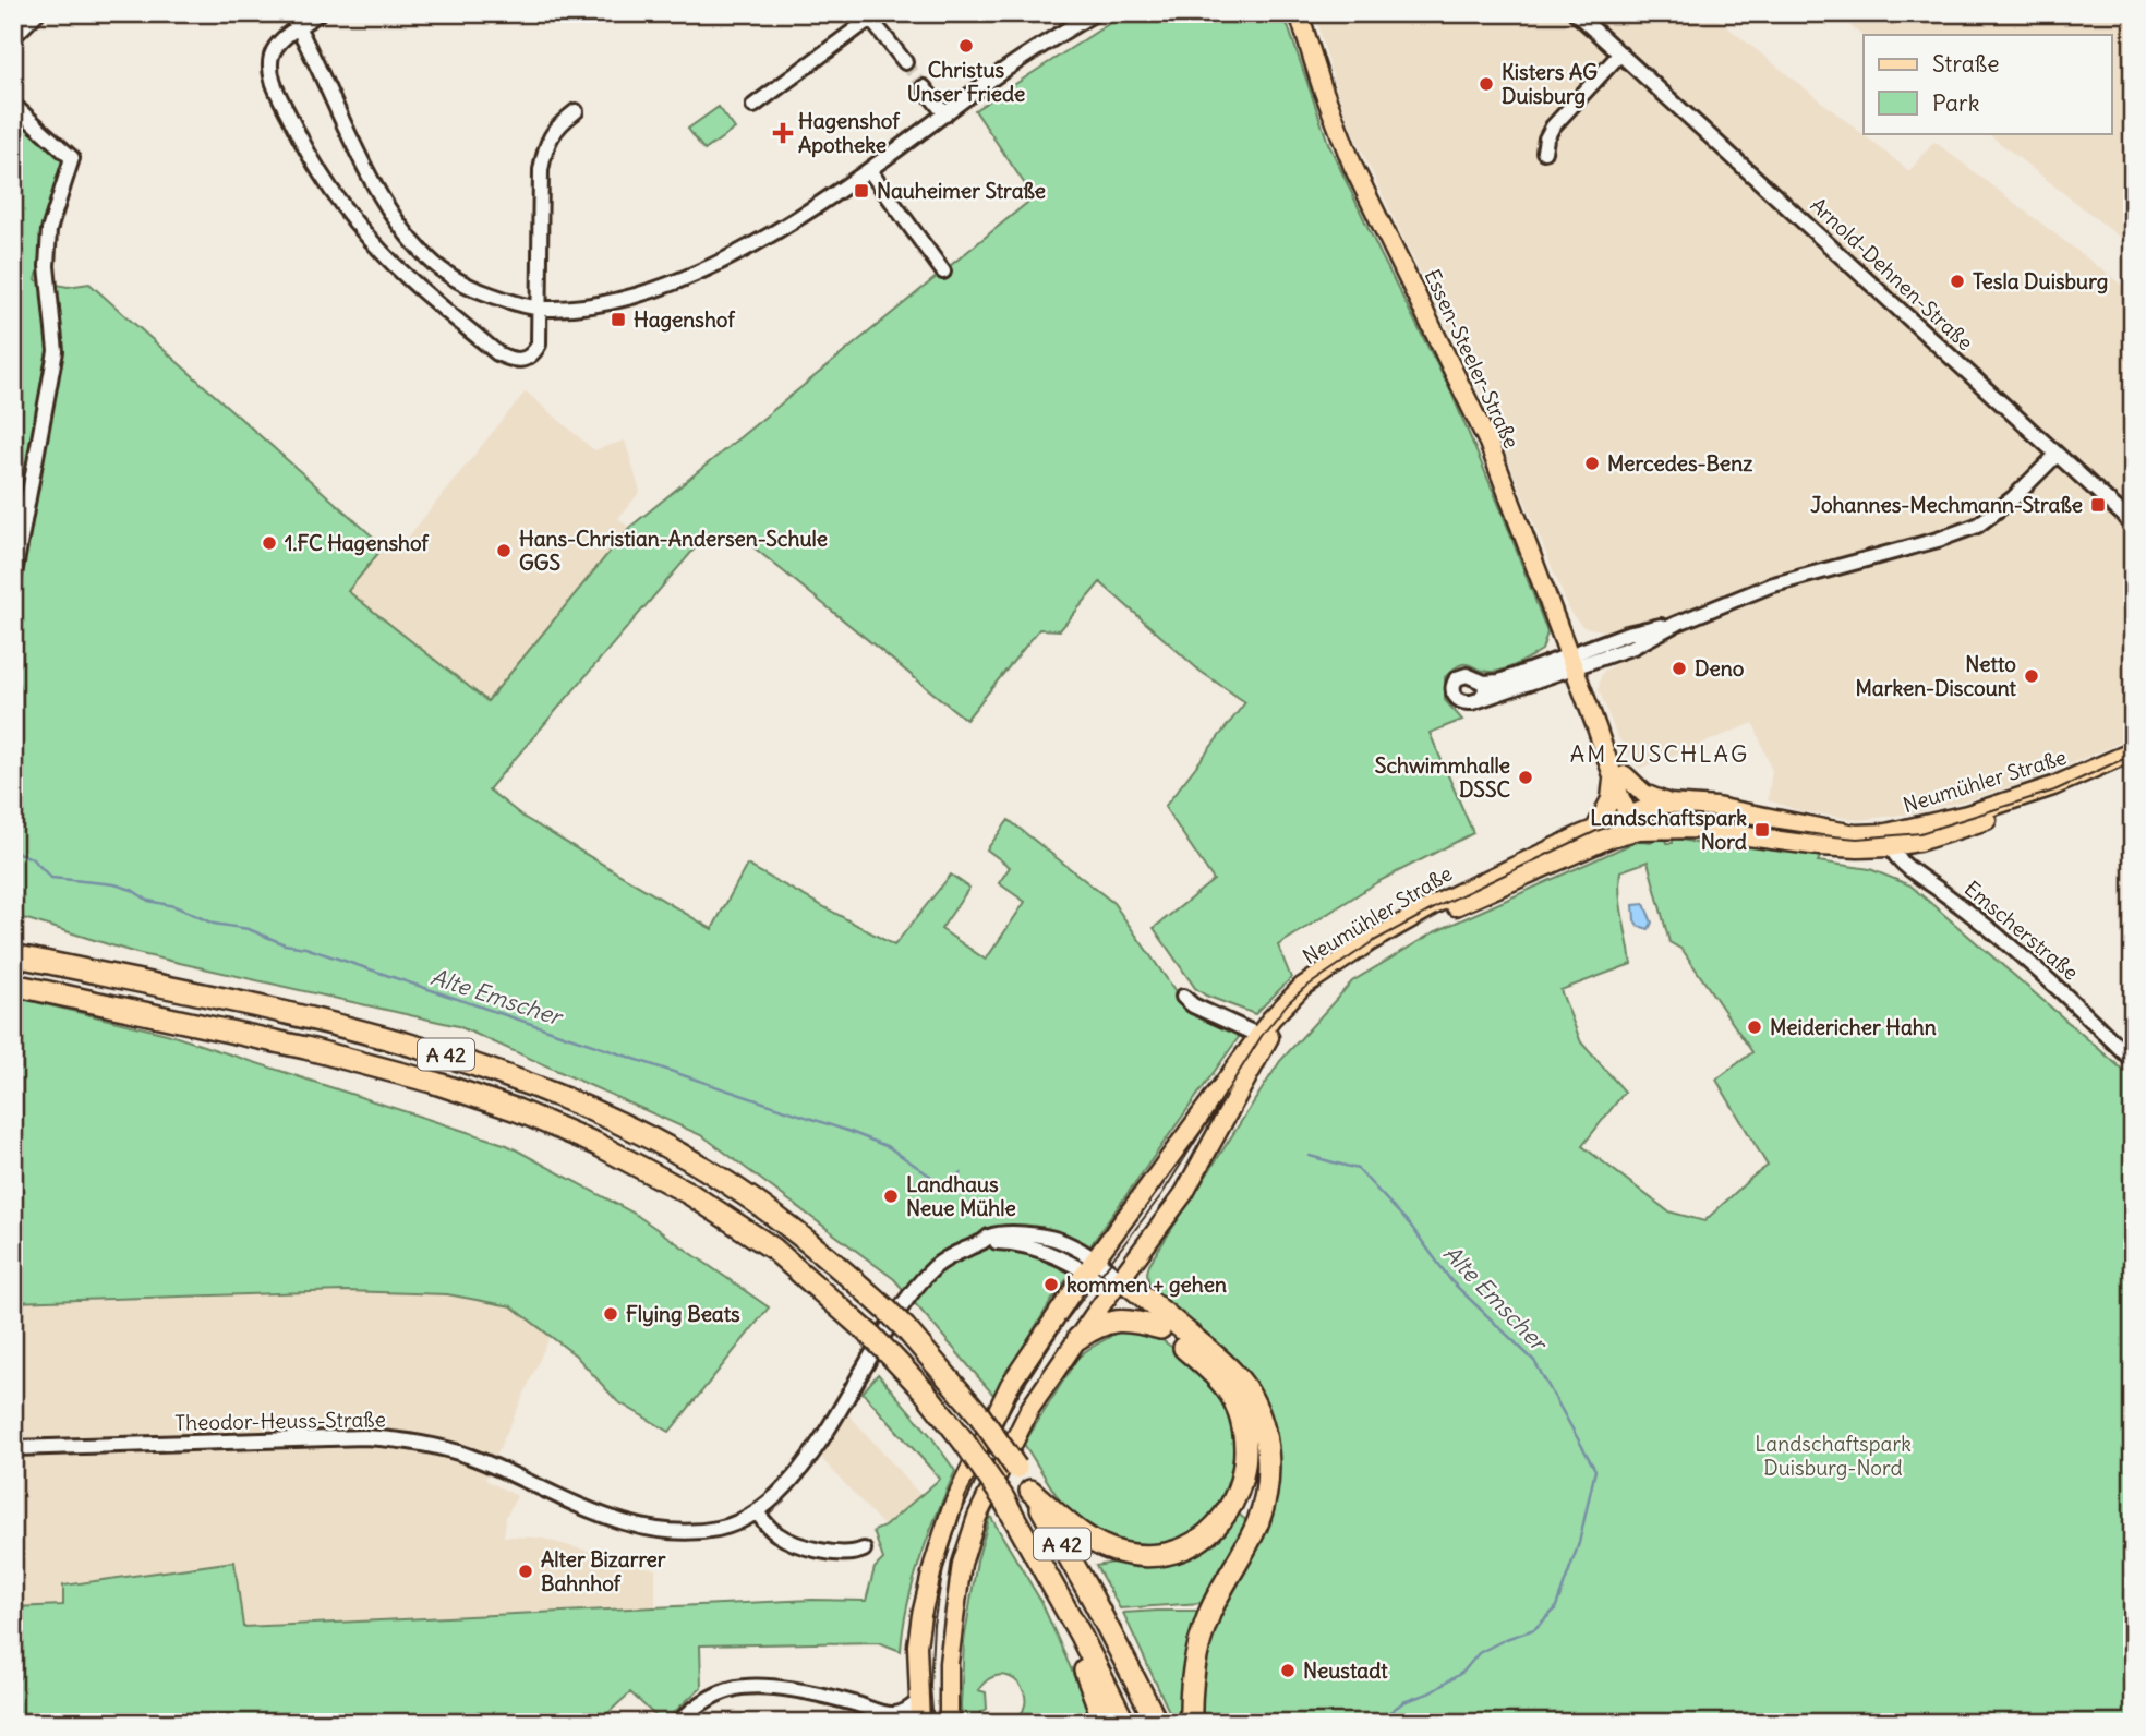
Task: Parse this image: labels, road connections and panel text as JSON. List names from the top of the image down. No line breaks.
{"streets":{"highway":["A 42"],"main road":["Essen-Steeler-Straße","Neumühler Straße"],"street":["Arnold-Dehnen-Straße","Emscherstraße","Theodor-Heuss-Straße"]},"crossings":[["Essen-Steeler-Straße","Neumühler Straße"],["Neumühler Straße","Emscherstraße"],["Neumühler Straße","Theodor-Heuss-Straße"]],"districts":["AM ZUSCHLAG"],"water":["Alte Emscher"],"parks":["Landschaftspark Duisburg-Nord"],"places":{"other":["Christus Unser Friede","Kisters AG Duisburg","Tesla Duisburg","Mercedes-Benz","1.FC Hagenshof","Hans-Christian-Andersen-Schule GGS","Deno","Netto Marken-Discount","Schwimmhalle DSSC","Meidericher Hahn","Landhaus Neue Mühle","kommen + gehen","Flying Beats","Alter Bizarrer Bahnhof","Neustadt"],"health":["Hagenshof Apotheke"],"transit":["Nauheimer Straße","Hagenshof","Johannes-Mechmann-Straße","Landschaftspark Nord"]},"legend":["Straße","Park"]}
